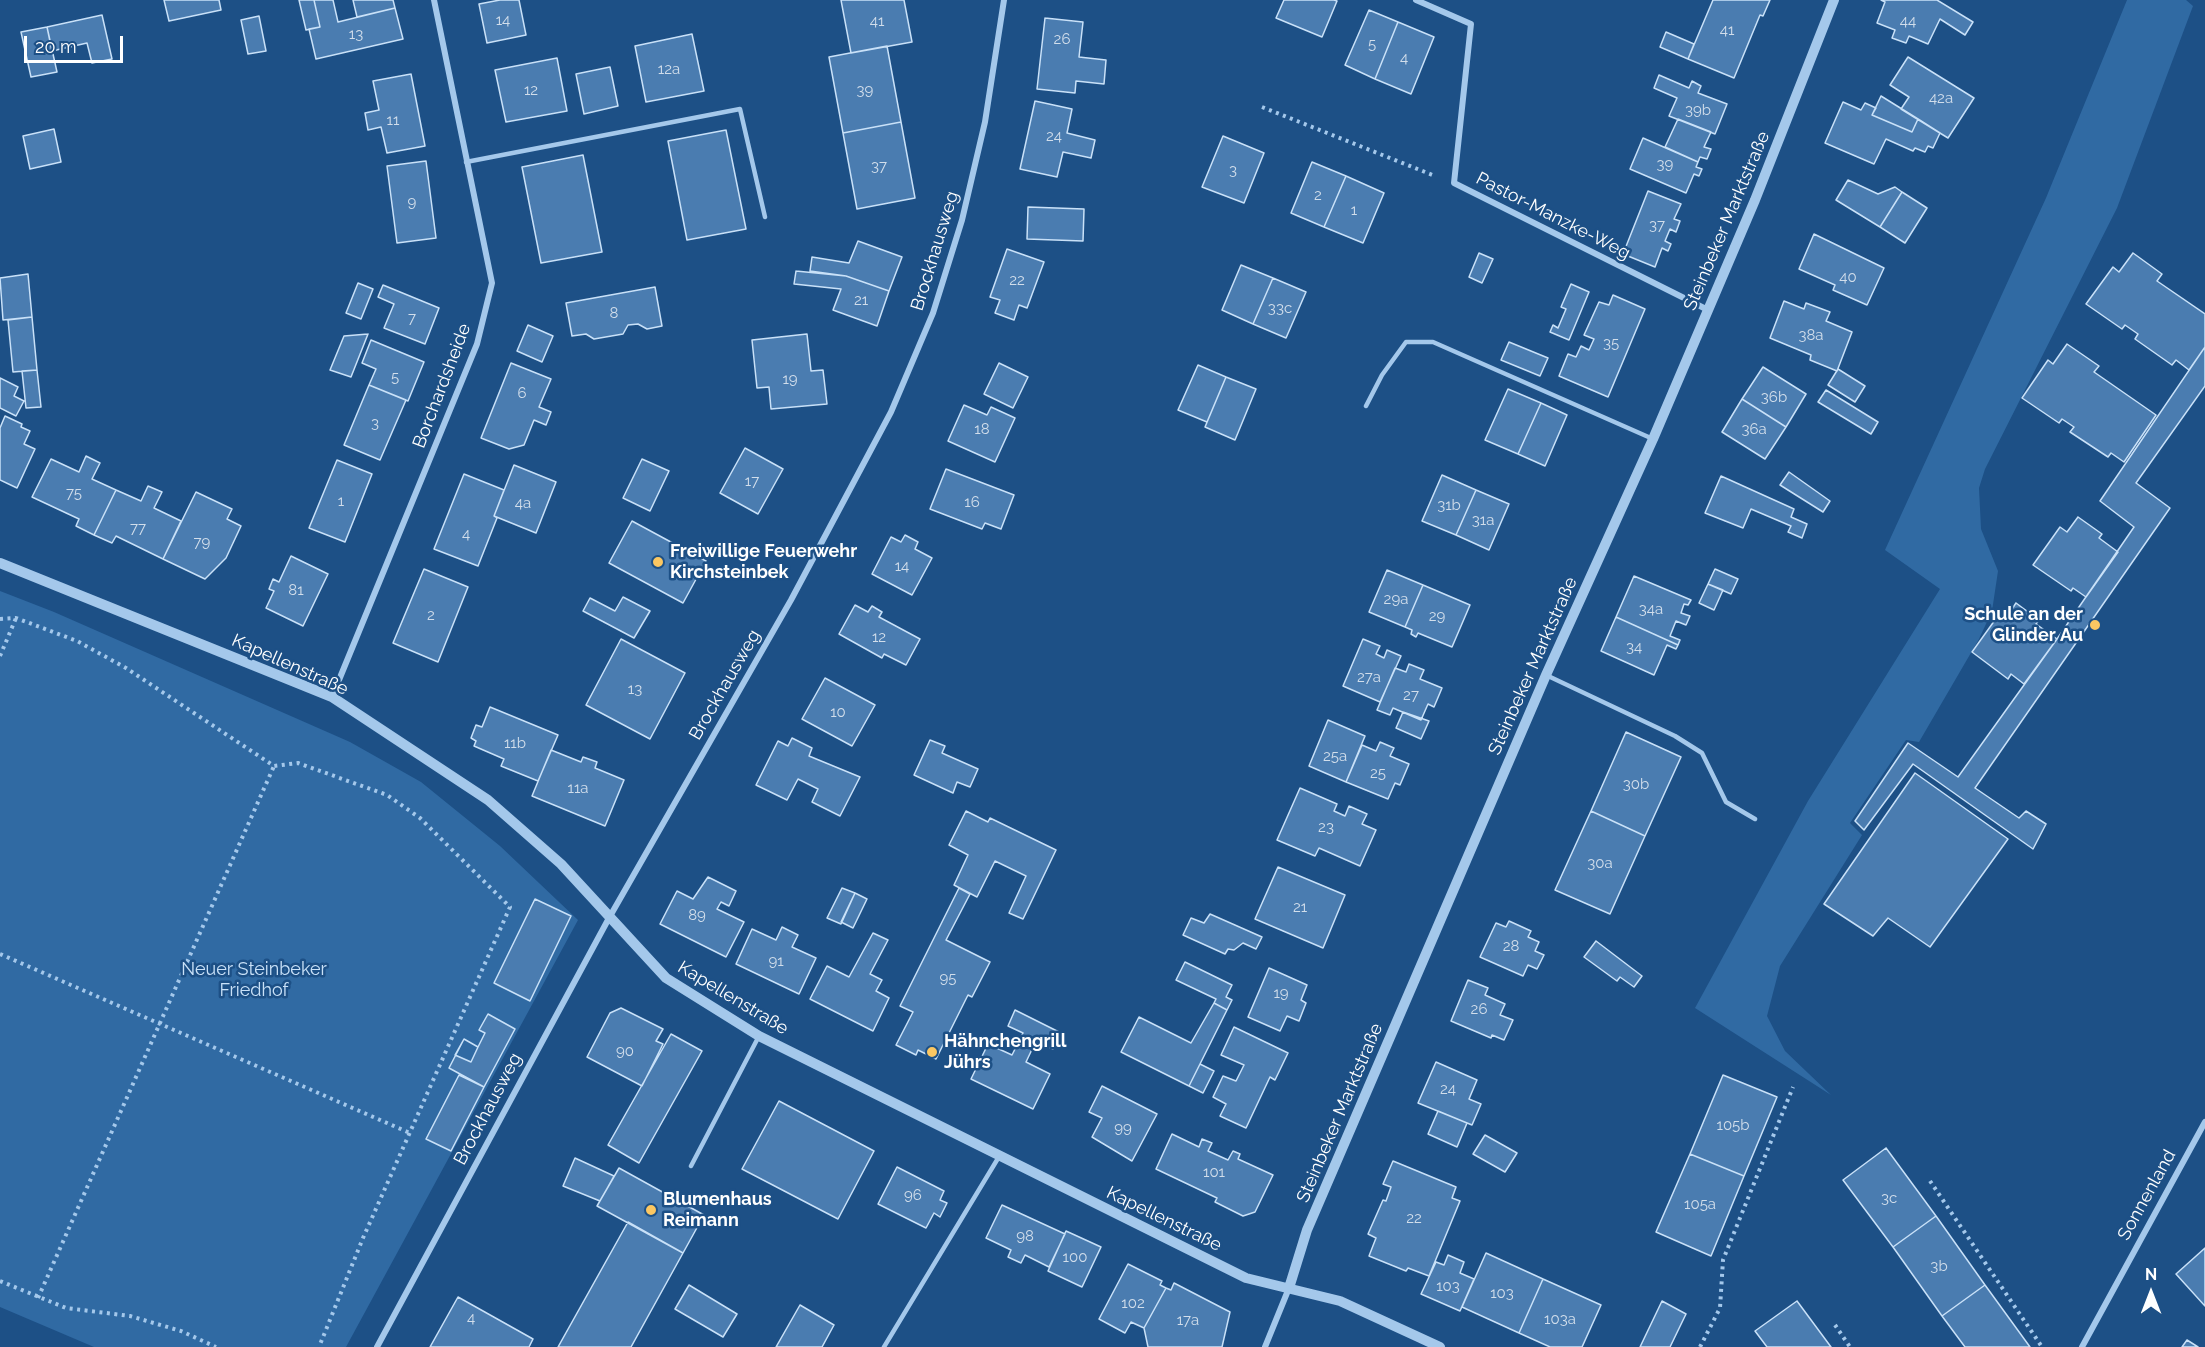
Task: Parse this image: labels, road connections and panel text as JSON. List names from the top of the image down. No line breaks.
{"streets":{"street":["Pastor-Manzke-Weg","Steinbeker Marktstraße","Brockhausweg","Borchardsheide","Kapellenstraße","Sonnenland"]},"crossings":[["Pastor-Manzke-Weg","Steinbeker Marktstraße"],["Steinbeker Marktstraße","Kapellenstraße"],["Brockhausweg","Kapellenstraße"],["Borchardsheide","Kapellenstraße"]],"parks":["Neuer Steinbeker Friedhof"],"places":["Freiwillige Feuerwehr Kirchsteinbek","Schule an der Glinder Au","Hähnchengrill Jührs","Blumenhaus Reimann"],"house_numbers":["14","41","44","41","13","26","5","4","12a","12","39","42a","39b","11","24","39","37","3","2","9","1","37","40","22","21","33c","8","7","38a","35","5","19","6","36b","3","18","36a","17","75","1","16","4a","31b","31a","77","4","79","14","81","29a","34a","2","29","12","34","27a","13","27","10","11b","25a","25","30b","11a","23","30a","21","89","28","91","95","19","26","90","24","105b","99","101","96","3c","105a","22","98","100","3b","103","103","102","4","103a","17a"],"scale_bar":"20 m","north":"top"}
